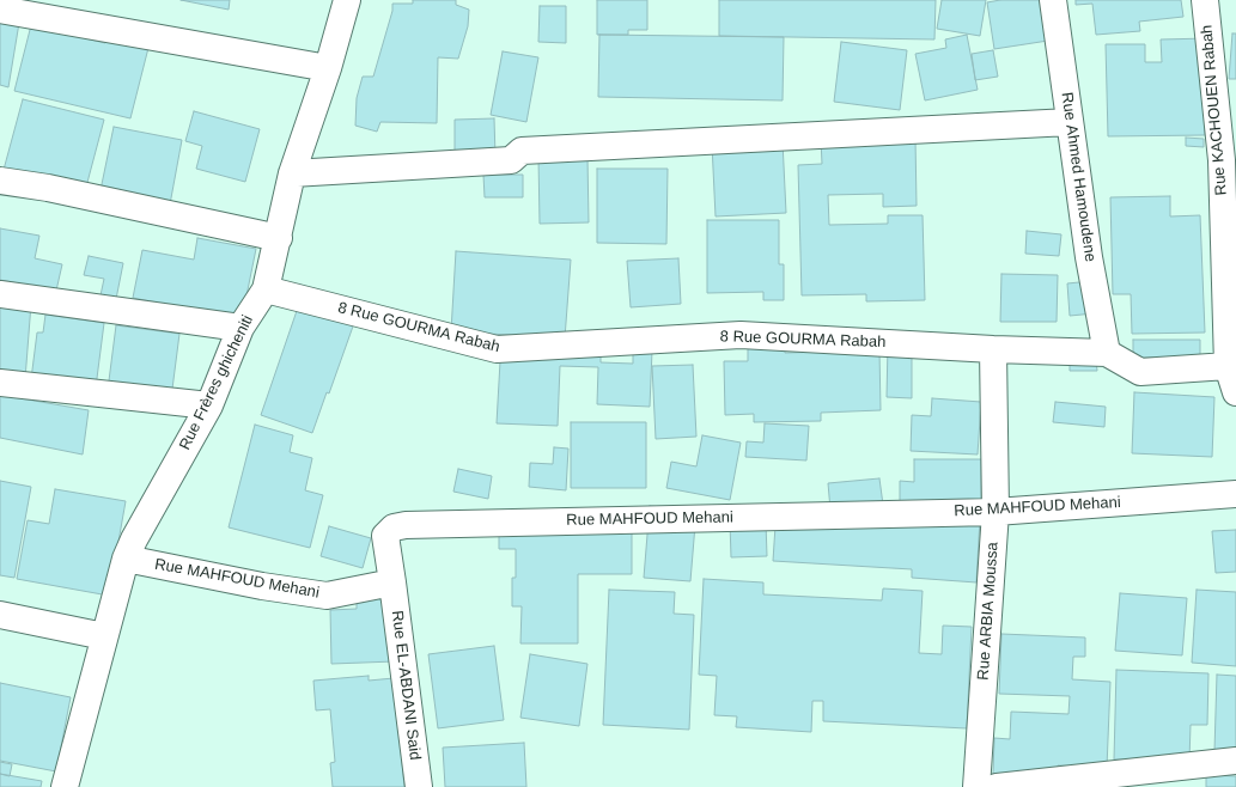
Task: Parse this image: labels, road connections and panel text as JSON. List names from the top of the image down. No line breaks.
{"streets":{"street":["Rue KACHOUEN Rabah","Rue Ahmed Hamoudene","8 Rue GOURMA Rabah","Rue Frères ghicheniti","Rue MAHFOUD Mehani","Rue ARBIA Moussa","Rue EL-ABDANI Said"]},"crossings":[["Rue KACHOUEN Rabah","8 Rue GOURMA Rabah"],["Rue Ahmed Hamoudene","8 Rue GOURMA Rabah"],["8 Rue GOURMA Rabah","Rue Frères ghicheniti"],["8 Rue GOURMA Rabah","Rue ARBIA Moussa"],["Rue Frères ghicheniti","Rue MAHFOUD Mehani"],["Rue MAHFOUD Mehani","Rue ARBIA Moussa"],["Rue MAHFOUD Mehani","Rue EL-ABDANI Said"]]}
